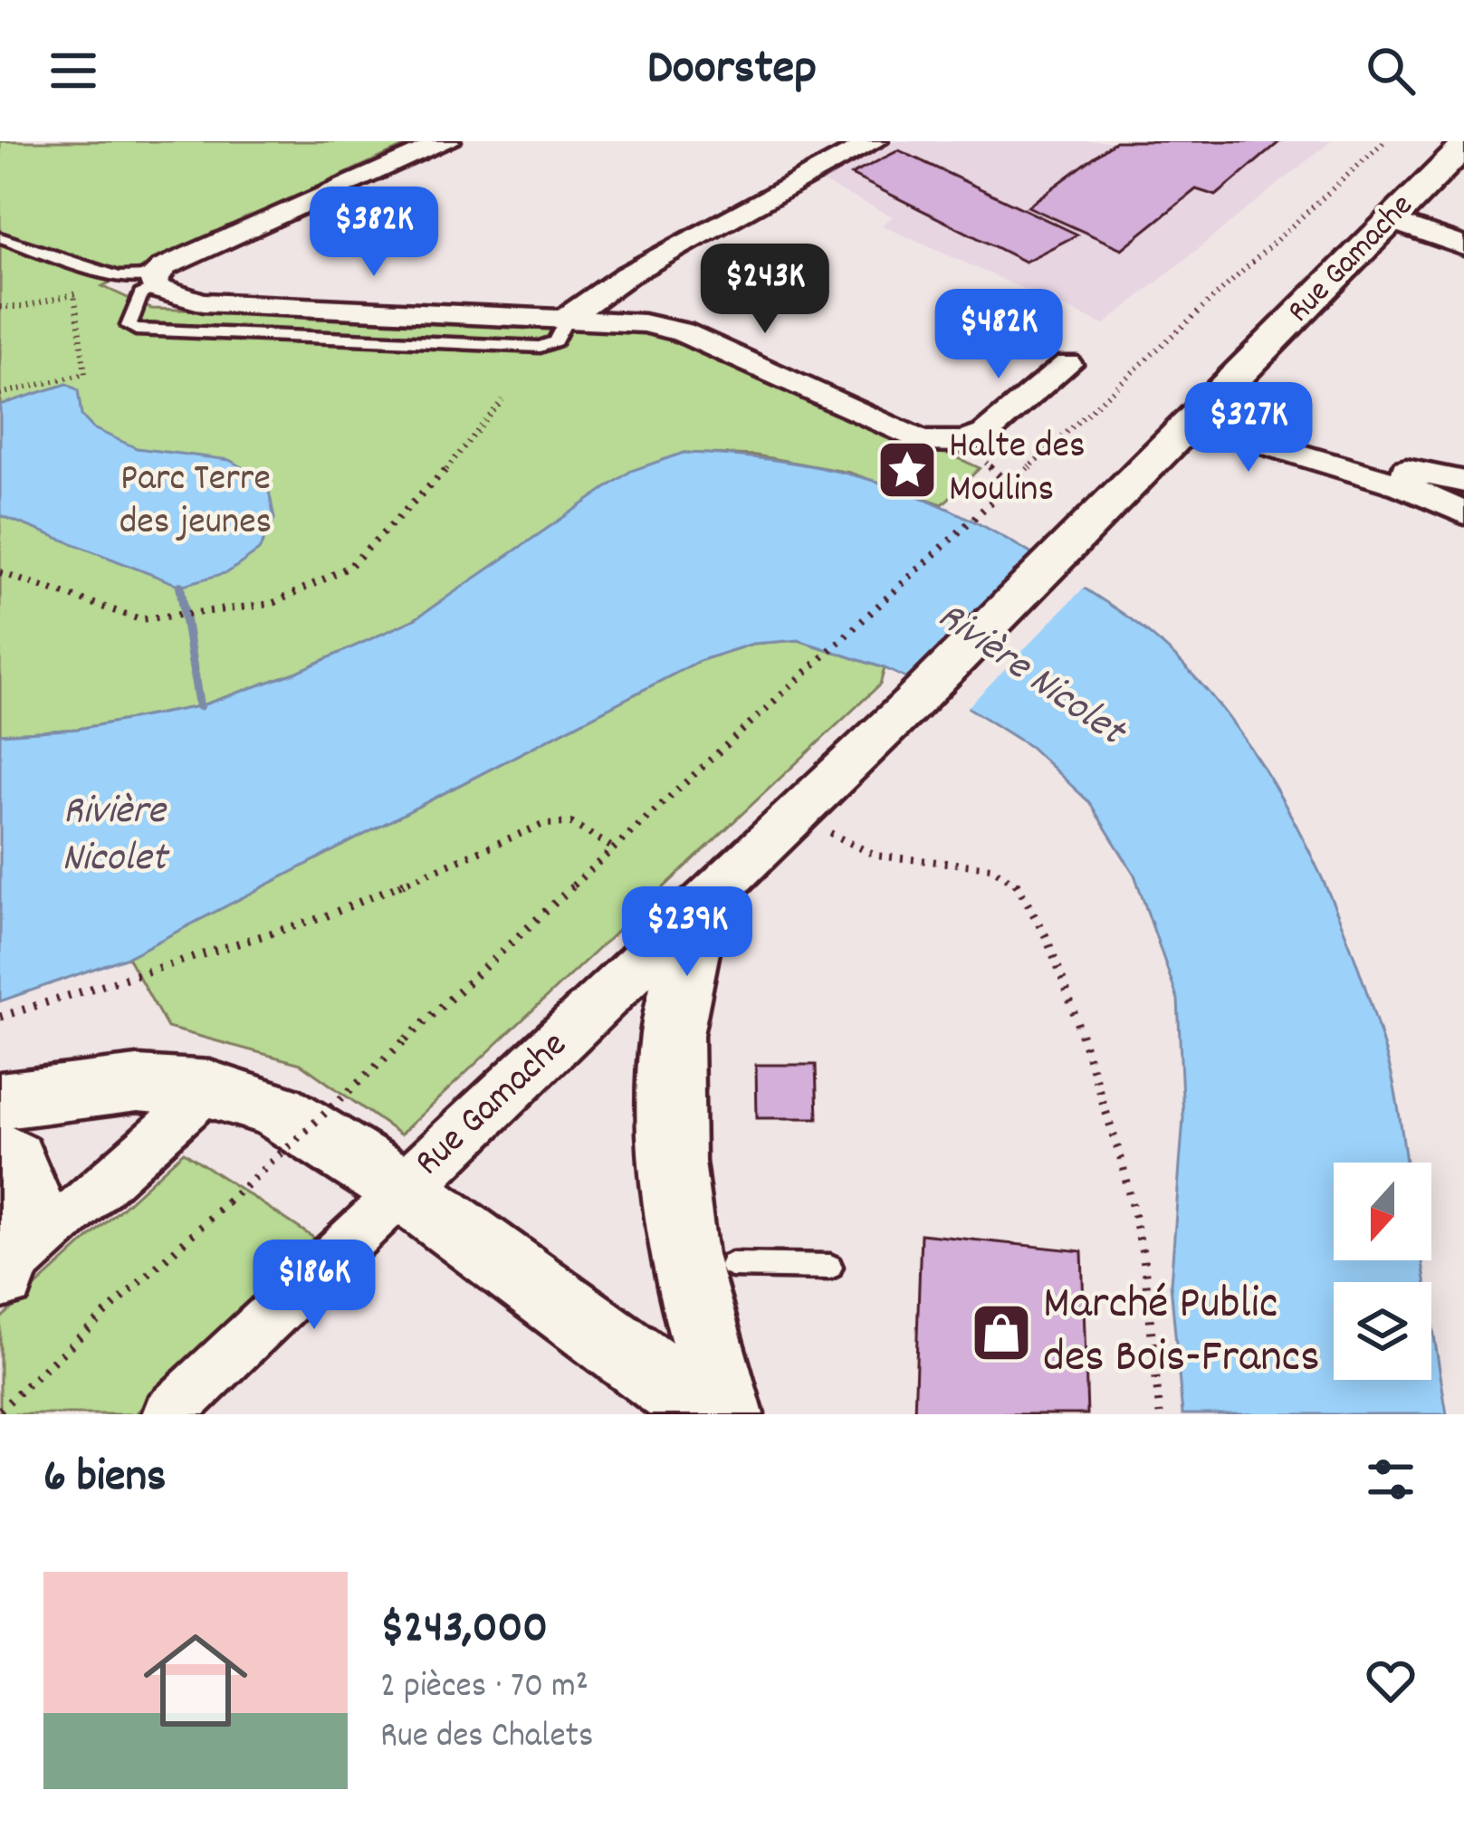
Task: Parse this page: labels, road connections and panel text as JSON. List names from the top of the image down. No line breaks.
{"streets":{"street":["Rue Gamache"]},"water":["Rivière Nicolet"],"parks":["Parc Terre des jeunes"],"places":{"place":["Halte des Moulins"],"shop":["Marché Public des Bois-Francs"]},"north":"bottom","page":{"header":"Doorstep","price":["$382K","$243K","$482K","$327K","$239K","$186K"],"heading":"6 biens","list":[{"name":"$243,000","note":"2 pièces · 70 m² · Rue des Chalets"}]}}
